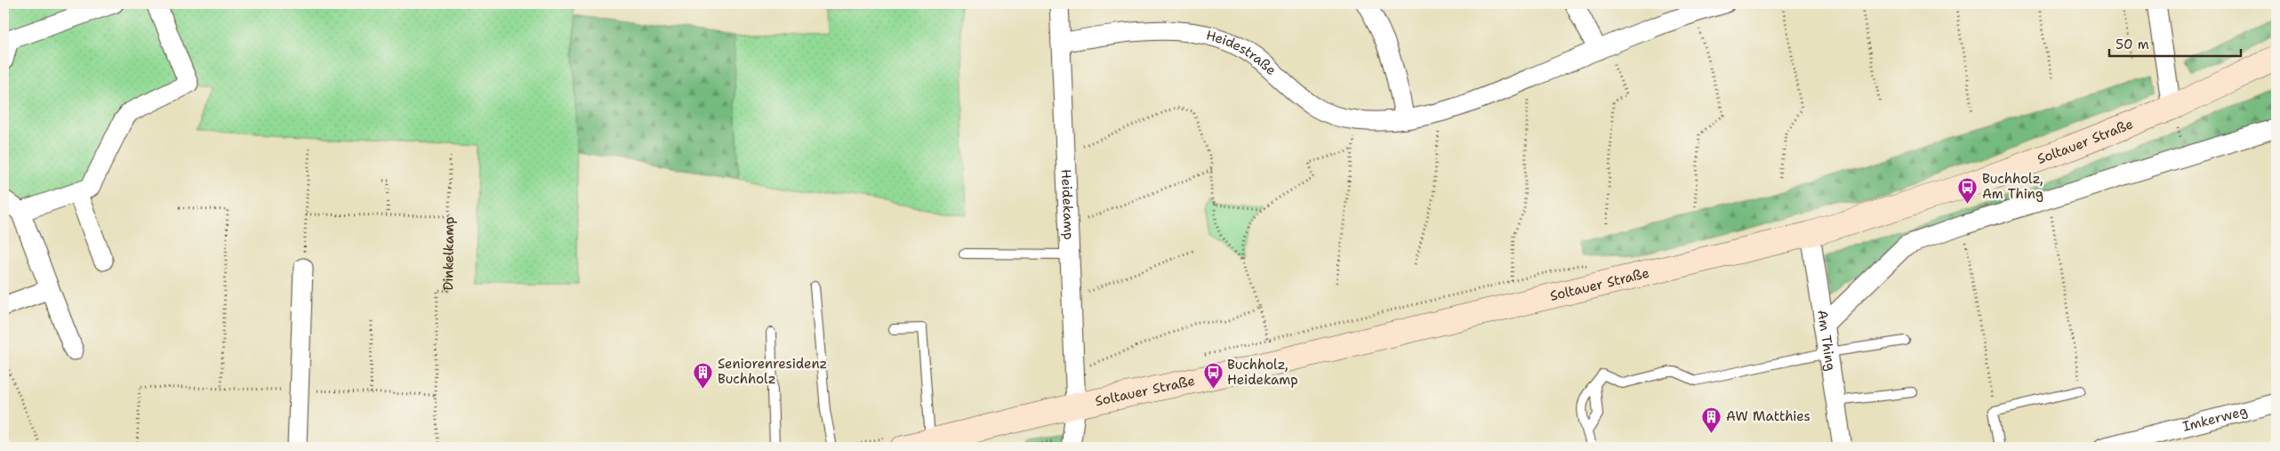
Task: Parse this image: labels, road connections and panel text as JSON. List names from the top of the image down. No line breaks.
{"streets":{"main road":["Soltauer Straße"],"street":["Heidestraße","Heidekamp","Am Thing","Imkerweg"],"path":["Dinkelkamp"]},"crossings":[["Heidestraße","Heidekamp"],["Soltauer Straße","Heidekamp"],["Soltauer Straße","Am Thing"]],"places":{"bus stop":["Buchholz, Am Thing","Buchholz, Heidekamp"],"building":["Seniorenresidenz Buchholz","AW Matthies"]},"scale_bar":"50 m"}
